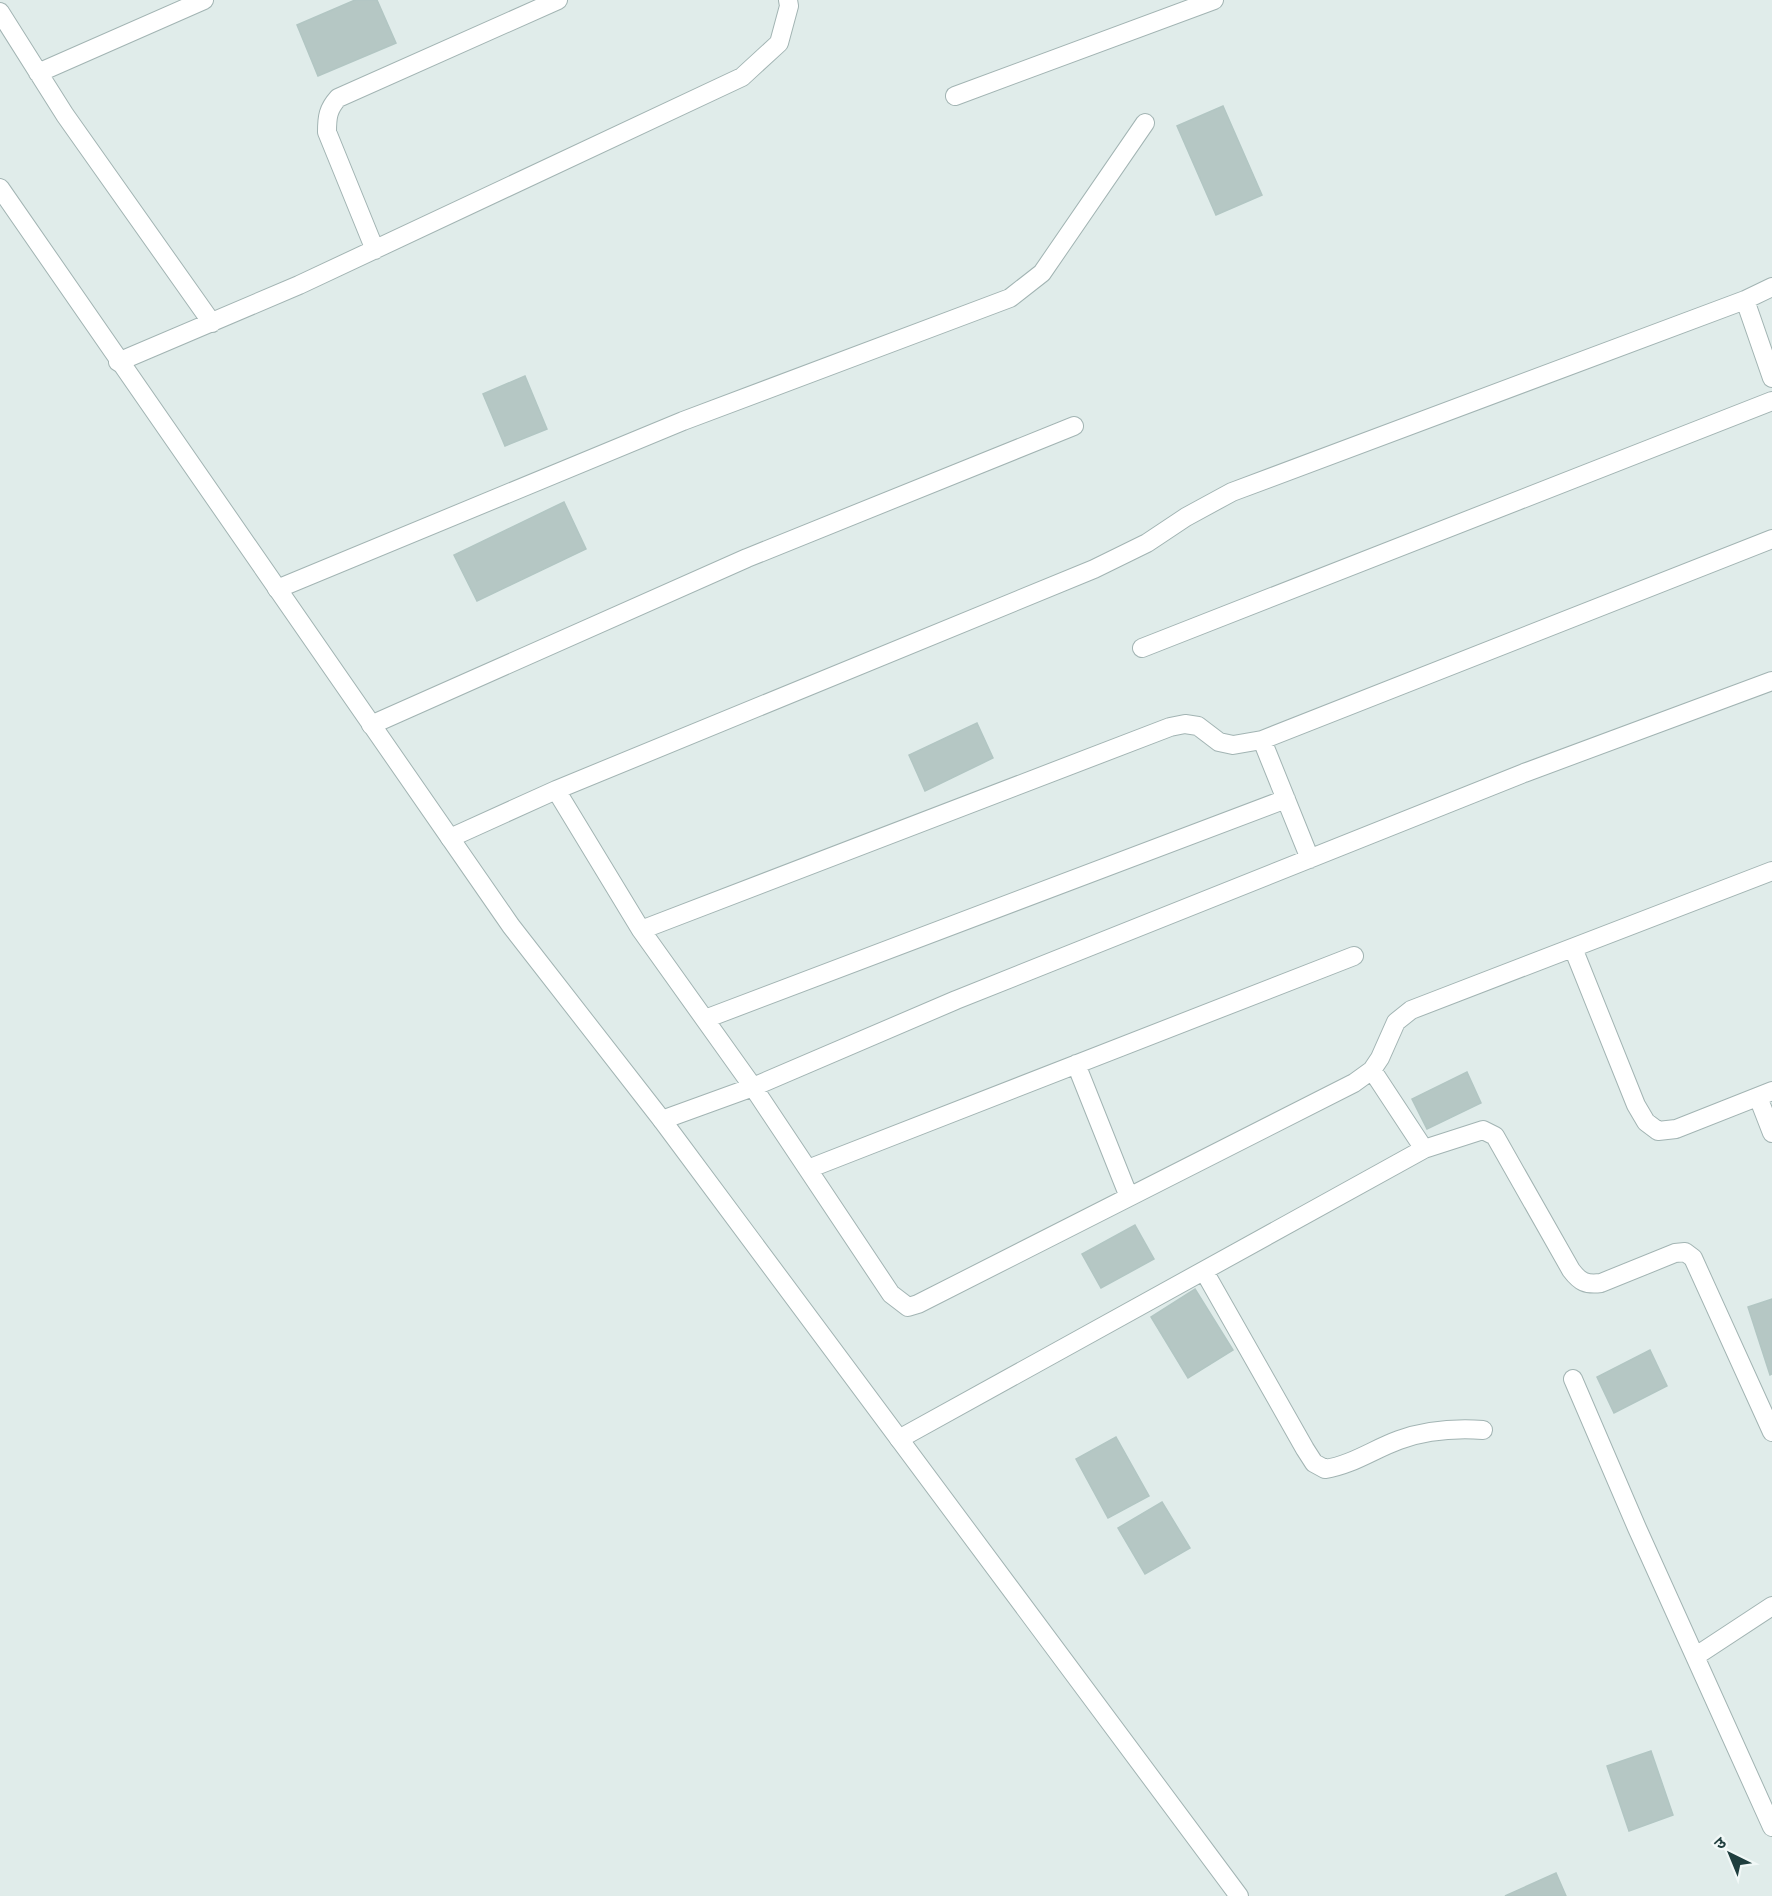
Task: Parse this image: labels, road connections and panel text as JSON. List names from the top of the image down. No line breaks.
{"north":"top left"}
